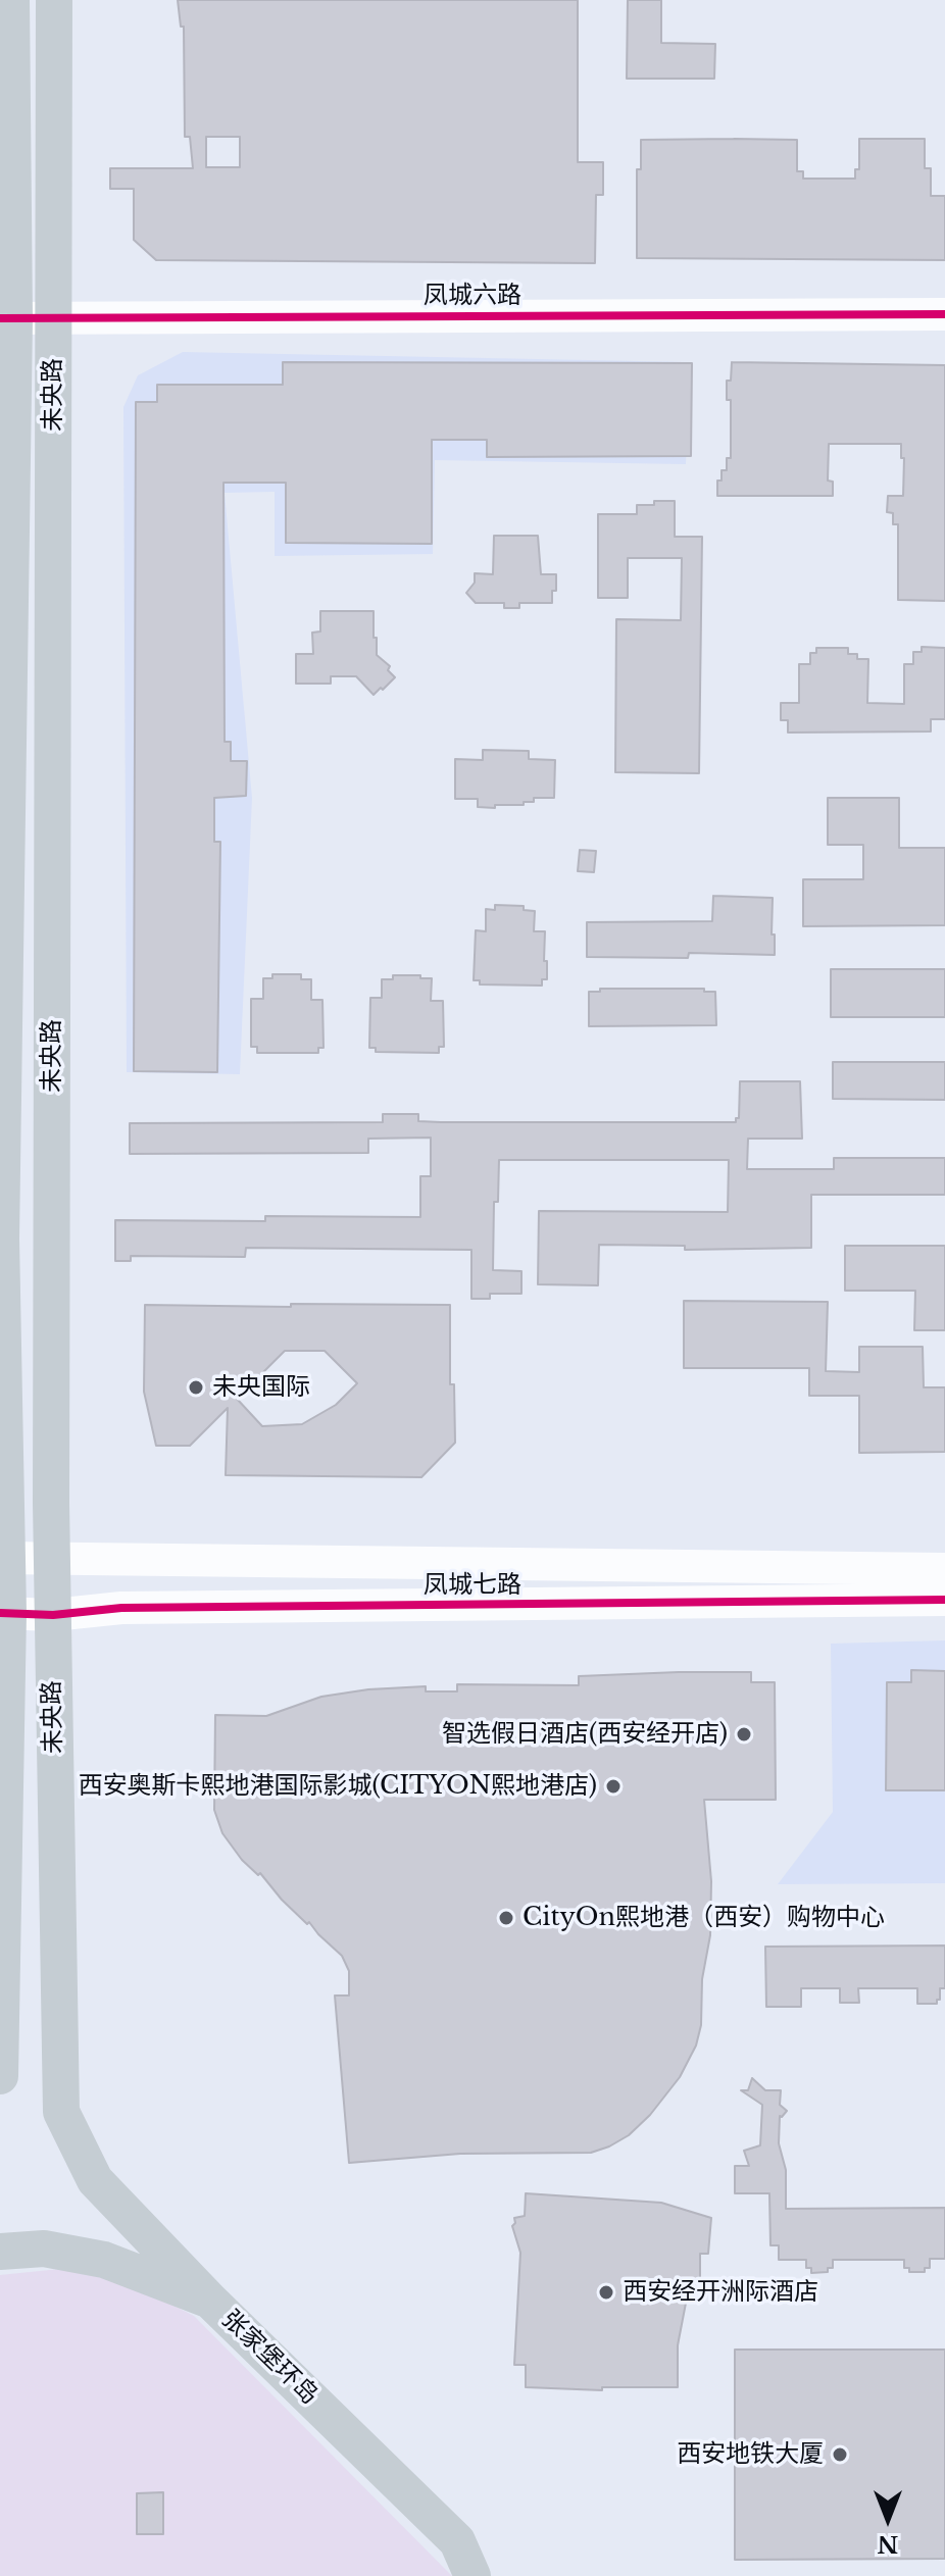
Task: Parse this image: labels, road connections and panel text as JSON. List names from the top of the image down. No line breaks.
{"streets":{"main road":["未央路","张家堡环岛"],"street":["凤城六路","凤城七路"]},"crossings":[["凤城六路","未央路"],["未央路","凤城七路"],["未央路","张家堡环岛"]],"places":["未央国际","智选假日酒店(西安经开店)","西安奥斯卡熙地港国际影城(CITYON熙地港店)","CityOn熙地港（西安）购物中心","西安经开洲际酒店","西安地铁大厦"],"north":"bottom"}
